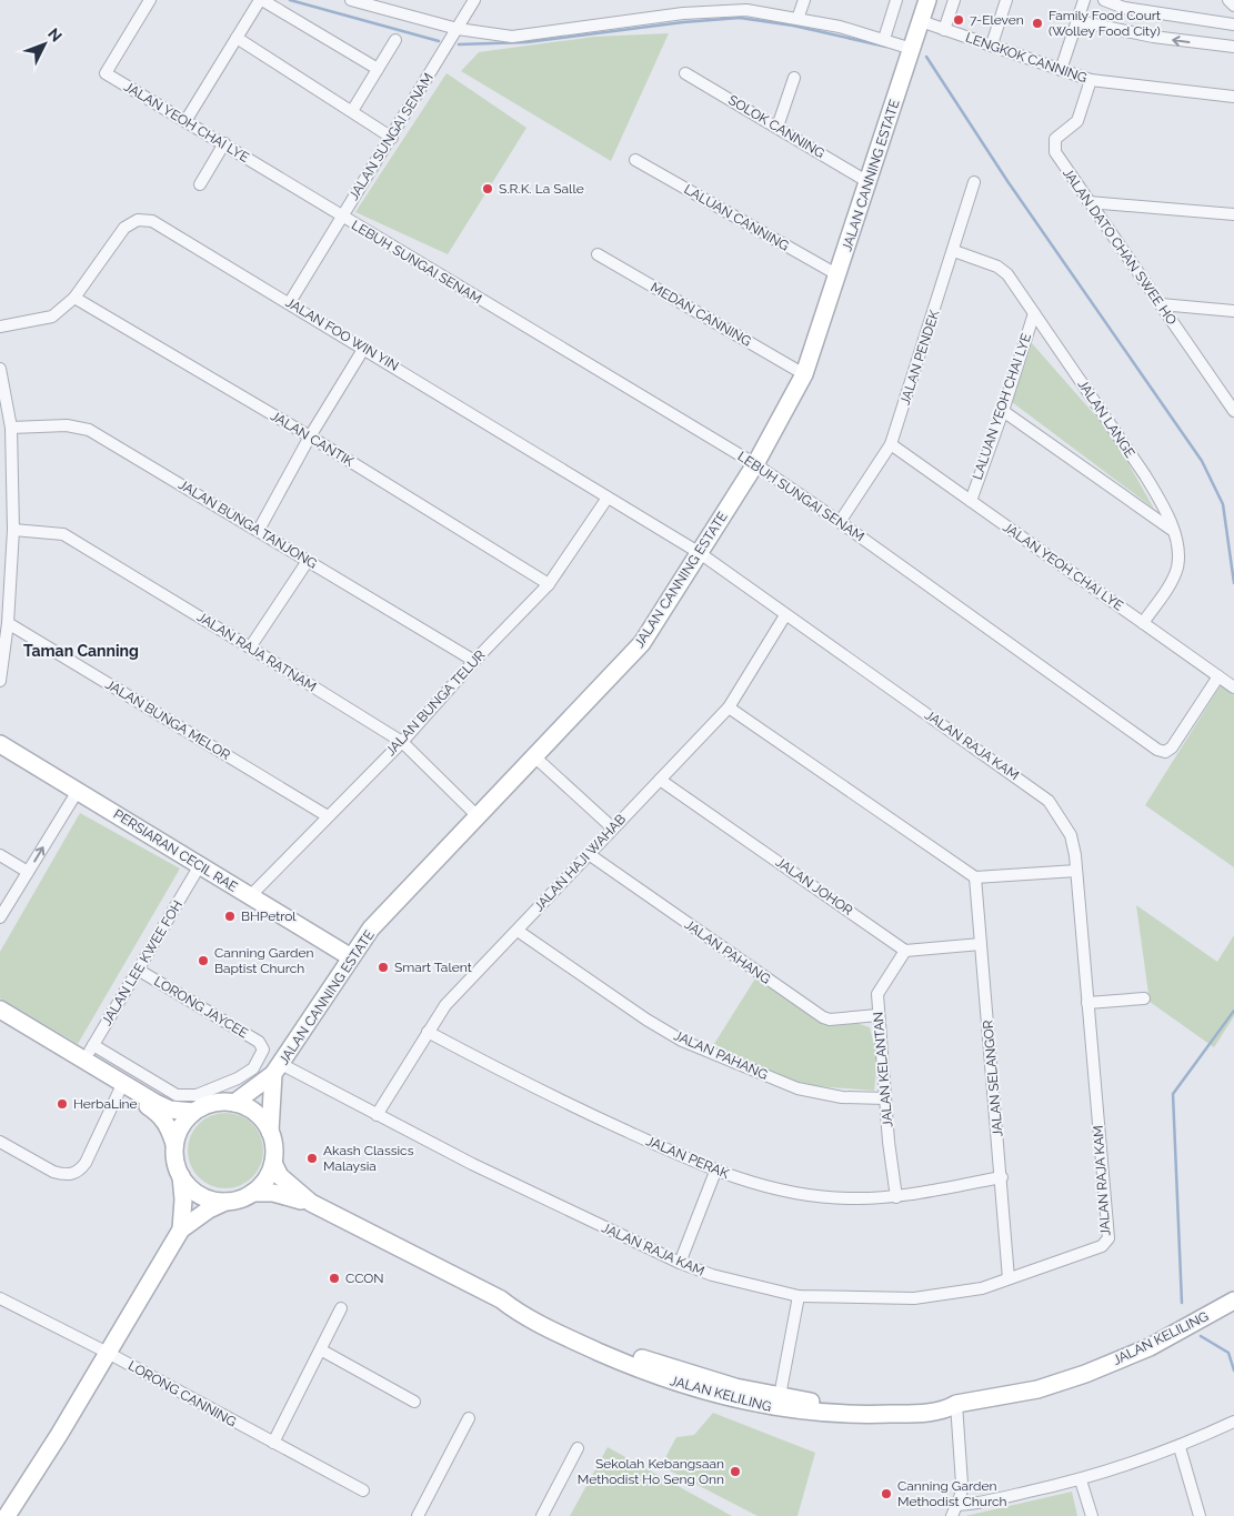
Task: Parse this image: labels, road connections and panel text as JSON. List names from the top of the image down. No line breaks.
{"streets":{"main road":["JALAN CANNING ESTATE","PERSIARAN CECIL RAE","JALAN KELILING"],"street":["LENGKOK CANNING","JALAN YEOH CHAI LYE","SOLOK CANNING","JALAN SUNGAI SENAM","LALUAN CANNING","JALAN DATO CHAN SWEE HO","LEBUH SUNGAI SENAM","MEDAN CANNING","JALAN FOO WIN YIN","JALAN PENDEK","LALUAN YEOH CHAI LYE","JALAN LANGE","JALAN CANTIK","JALAN BUNGA TANJONG","JALAN RAJA RATNAM","JALAN BUNGA TELUR","JALAN BUNGA MELOR","JALAN RAJA KAM","JALAN HAJI WAHAB","JALAN JOHOR","JALAN PAHANG","JALAN LEE KWEE FOH","LORONG JAYCEE","JALAN KELANTAN","JALAN SELANGOR","JALAN PERAK","LORONG CANNING"]},"crossings":[["LENGKOK CANNING","JALAN CANNING ESTATE"],["LENGKOK CANNING","JALAN DATO CHAN SWEE HO"],["JALAN YEOH CHAI LYE","JALAN SUNGAI SENAM"],["JALAN YEOH CHAI LYE","LEBUH SUNGAI SENAM"],["JALAN YEOH CHAI LYE","JALAN PENDEK"],["JALAN YEOH CHAI LYE","LALUAN YEOH CHAI LYE"],["JALAN YEOH CHAI LYE","JALAN LANGE"],["SOLOK CANNING","JALAN CANNING ESTATE"],["JALAN SUNGAI SENAM","LEBUH SUNGAI SENAM"],["JALAN SUNGAI SENAM","JALAN FOO WIN YIN"],["JALAN CANNING ESTATE","LALUAN CANNING"],["JALAN CANNING ESTATE","LEBUH SUNGAI SENAM"],["JALAN CANNING ESTATE","MEDAN CANNING"],["JALAN CANNING ESTATE","JALAN FOO WIN YIN"],["JALAN CANNING ESTATE","JALAN RAJA RATNAM"],["JALAN CANNING ESTATE","JALAN RAJA KAM"],["JALAN CANNING ESTATE","PERSIARAN CECIL RAE"],["JALAN CANNING ESTATE","JALAN KELILING"],["LEBUH SUNGAI SENAM","JALAN PENDEK"],["JALAN FOO WIN YIN","JALAN CANTIK"],["JALAN FOO WIN YIN","JALAN BUNGA TELUR"],["JALAN FOO WIN YIN","JALAN RAJA KAM"],["JALAN PENDEK","JALAN LANGE"],["LALUAN YEOH CHAI LYE","JALAN LANGE"],["JALAN CANTIK","JALAN BUNGA TELUR"],["JALAN BUNGA TANJONG","JALAN BUNGA TELUR"],["JALAN RAJA RATNAM","JALAN BUNGA TELUR"],["JALAN BUNGA TELUR","JALAN BUNGA MELOR"],["JALAN BUNGA TELUR","PERSIARAN CECIL RAE"],["JALAN RAJA KAM","JALAN HAJI WAHAB"],["JALAN RAJA KAM","JALAN SELANGOR"],["PERSIARAN CECIL RAE","JALAN LEE KWEE FOH"],["JALAN HAJI WAHAB","JALAN JOHOR"],["JALAN HAJI WAHAB","JALAN PAHANG"],["JALAN HAJI WAHAB","JALAN PERAK"],["JALAN JOHOR","JALAN KELANTAN"],["JALAN PAHANG","JALAN KELANTAN"],["JALAN LEE KWEE FOH","LORONG JAYCEE"],["JALAN KELANTAN","JALAN PERAK"],["JALAN SELANGOR","JALAN PERAK"]],"districts":["Taman Canning"],"places":["7-Eleven","Family Food Court (Wolley Food City)","S.R.K. La Salle","BHPetrol","Canning Garden Baptist Church","Smart Talent","HerbaLine","Akash Classics Malaysia","CCON","Sekolah Kebangsaan Methodist Ho Seng Onn","Canning Garden Methodist Church"],"north":"top right"}
